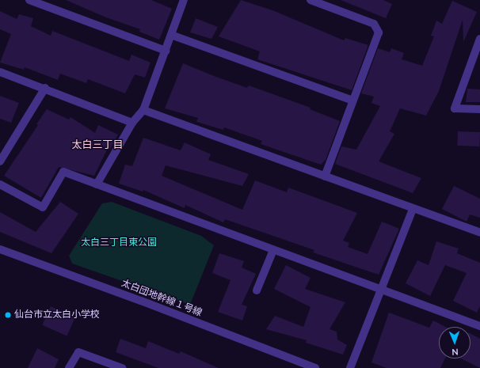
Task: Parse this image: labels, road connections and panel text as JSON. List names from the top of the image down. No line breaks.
{"streets":{"street":["太白団地幹線１号線"]},"districts":["太白三丁目"],"parks":["太白三丁目東公園"],"places":["仙台市立太白小学校"],"north":"bottom"}
